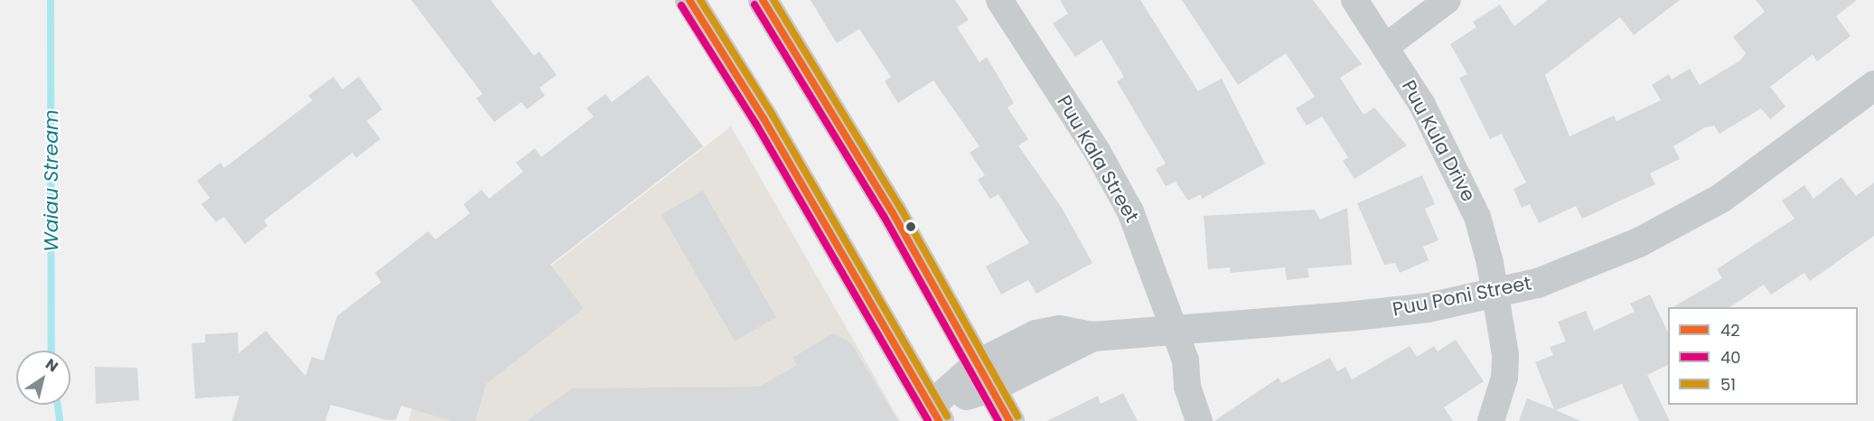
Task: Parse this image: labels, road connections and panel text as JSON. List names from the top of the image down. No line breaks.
{"streets":{"street":["Puu Kula Drive","Puu Kala Street","Puu Poni Street"]},"crossings":[["Puu Kula Drive","Puu Poni Street"],["Puu Kala Street","Puu Poni Street"]],"water":["Waiau Stream"],"lines":["transit line 42","transit line 51","transit line 40"],"legend":["42","40","51"],"north":"top right"}
